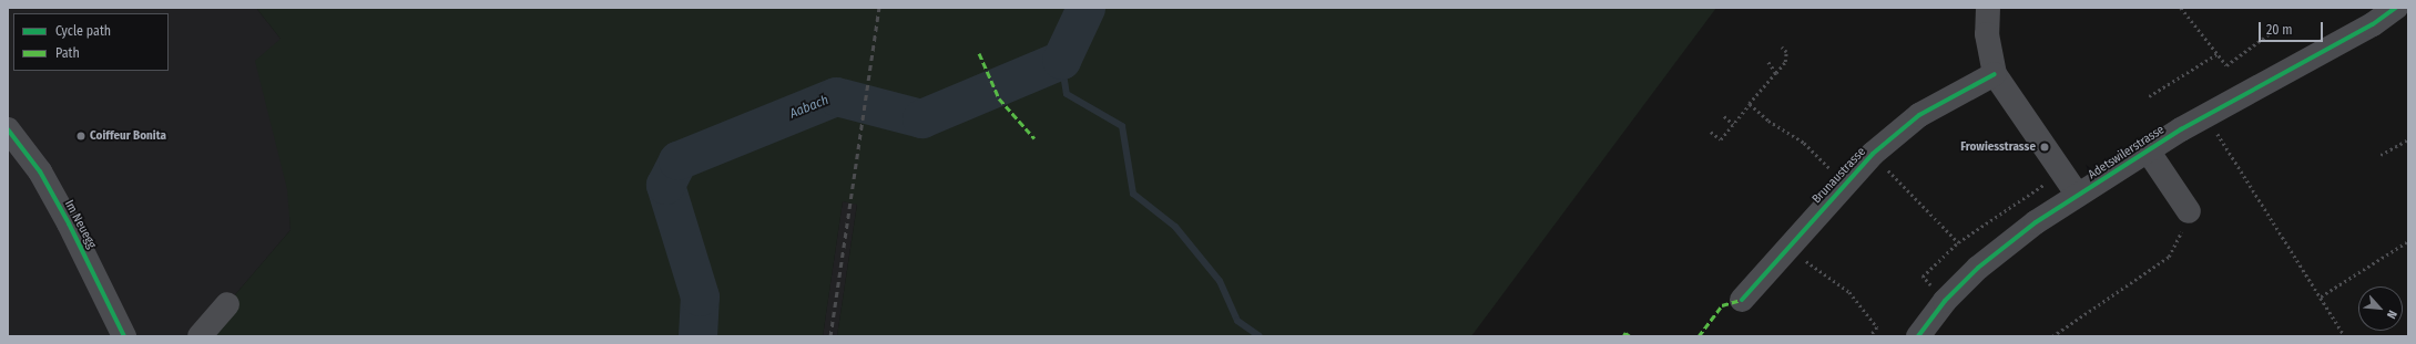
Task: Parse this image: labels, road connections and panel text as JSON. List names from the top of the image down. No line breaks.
{"streets":{"street":["Adetswilerstrasse","Brunaustrasse","Im Neuegg"]},"water":["Aabach"],"places":["Coiffeur Bonita","Frowiesstrasse"],"legend":["Cycle path","Path"],"scale_bar":"20 m","north":"bottom right"}
